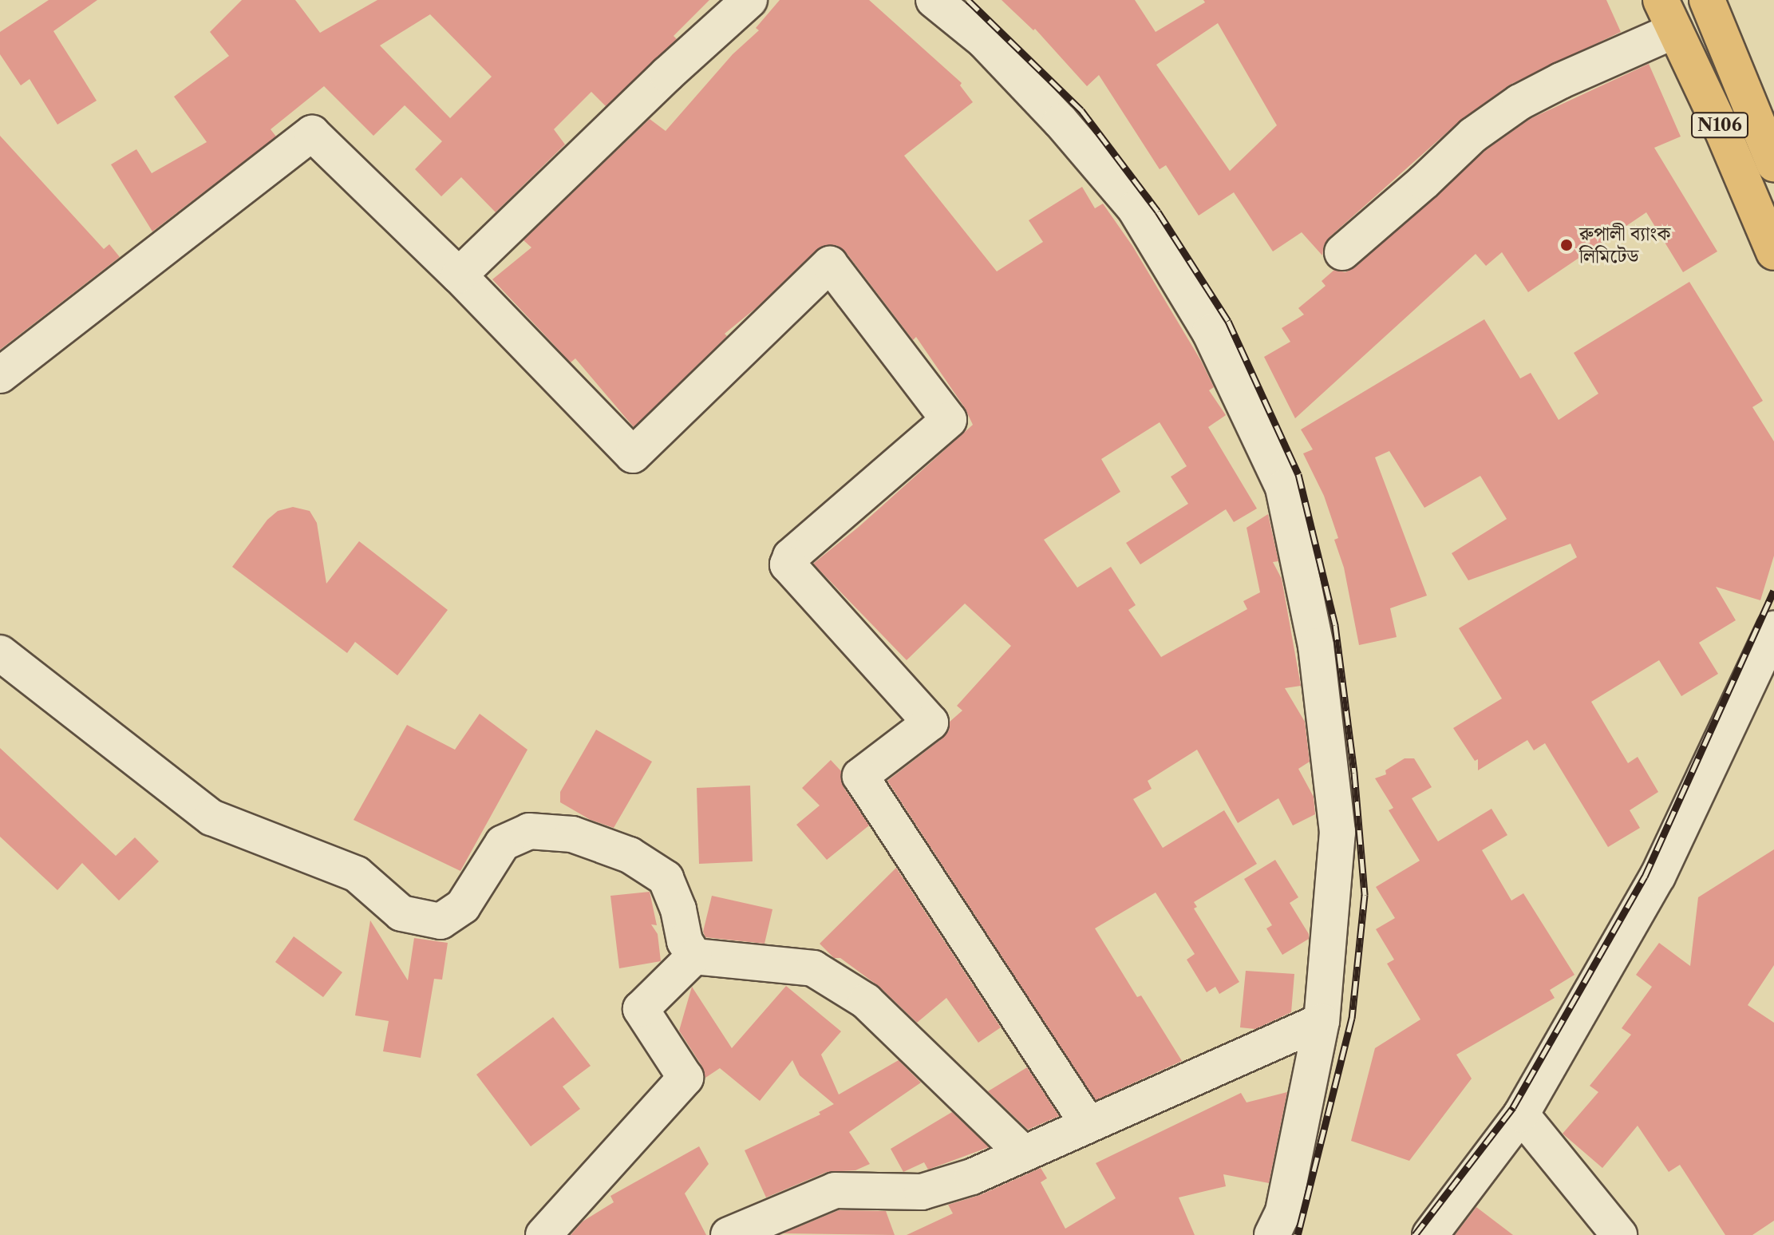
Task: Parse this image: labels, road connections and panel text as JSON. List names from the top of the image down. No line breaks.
{"streets":{"highway":["N106"]},"places":["রুপালী ব্যাংক লিমিটেড"]}
